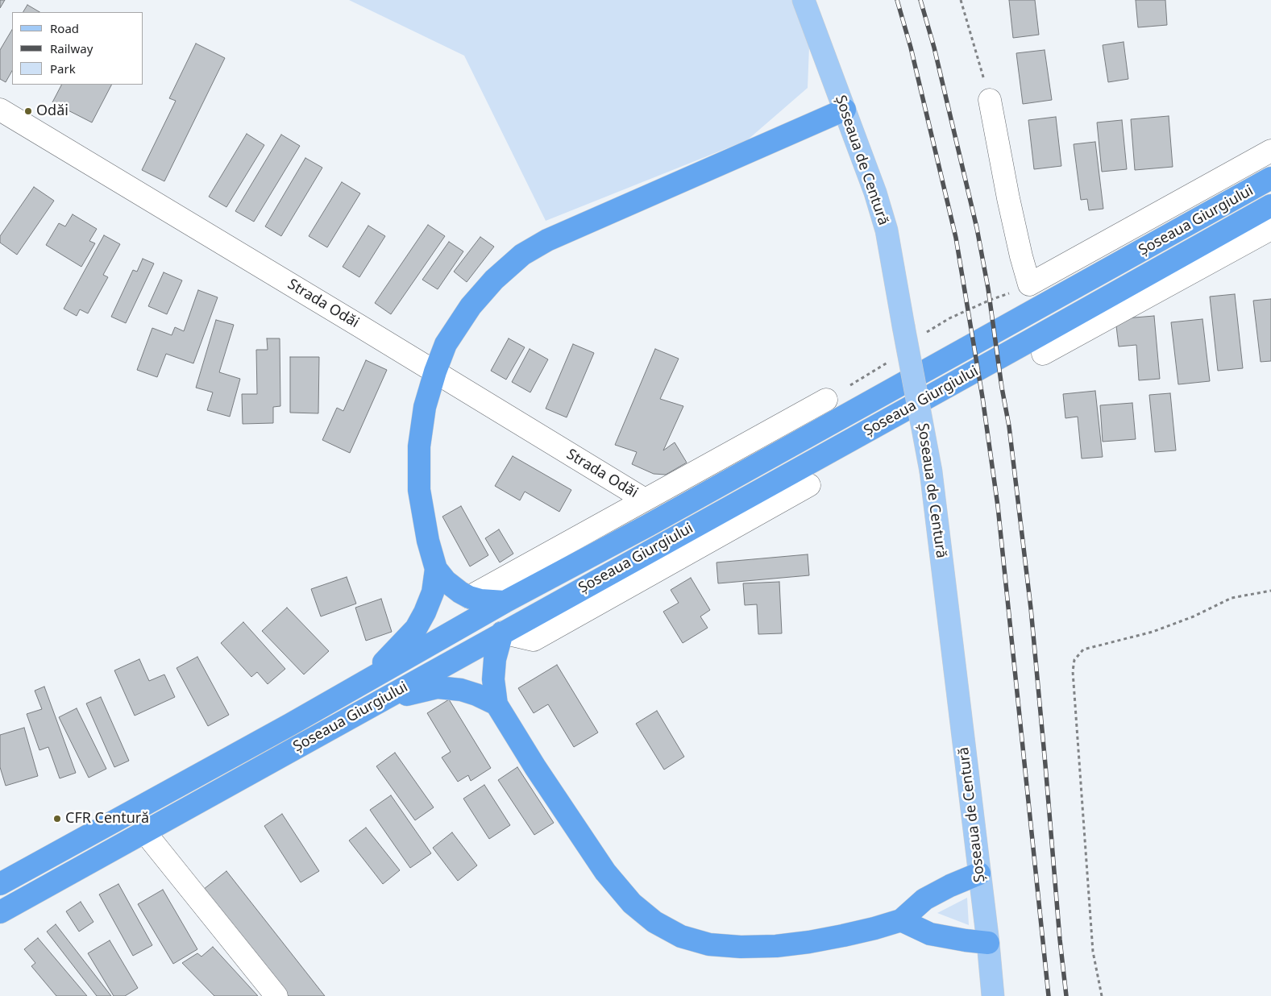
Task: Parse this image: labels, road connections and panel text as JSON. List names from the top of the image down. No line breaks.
{"streets":{"highway":["Șoseaua Giurgiului"],"main road":["Șoseaua de Centură"],"street":["Strada Odăi"]},"places":["Odăi","CFR Centură"],"legend":["Road","Railway","Park"]}
